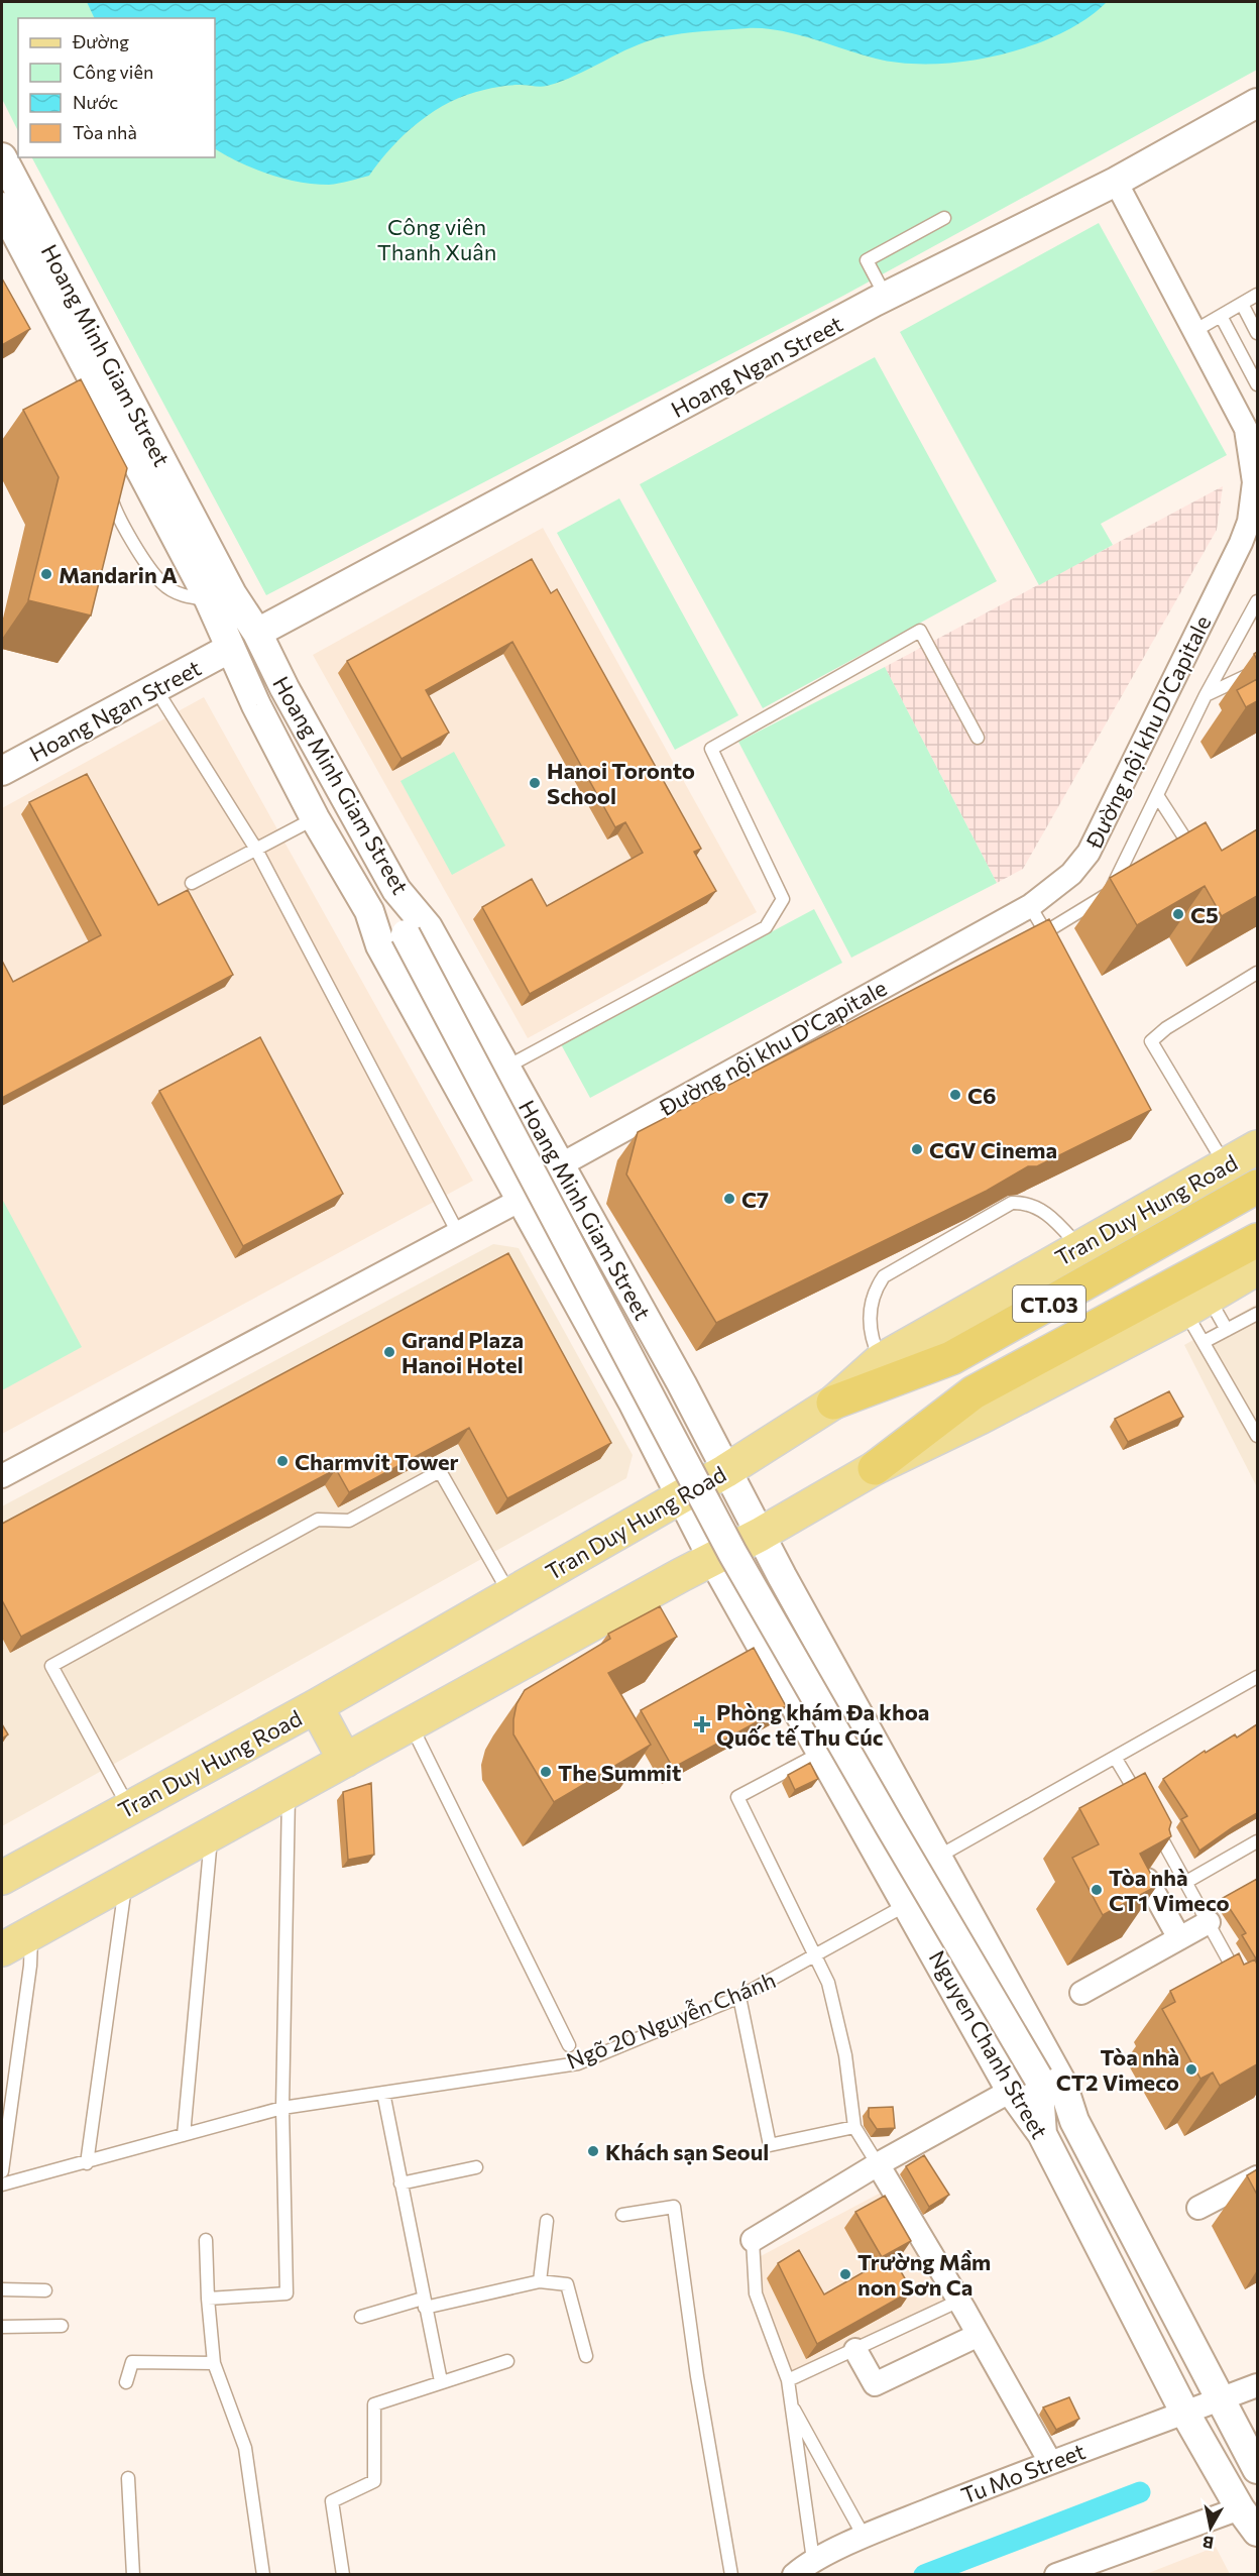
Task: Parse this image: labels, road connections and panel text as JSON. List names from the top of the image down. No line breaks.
{"streets":{"highway":["CT.03"],"main road":["Tran Duy Hung Road"],"street":["Hoang Minh Giam Street","Hoang Ngan Street","Đường nội khu D'Capitale","Nguyen Chanh Street","Tu Mo Street"],"lane":["Ngõ 20 Nguyễn Chánh"]},"crossings":[["Hoang Minh Giam Street","Hoang Ngan Street"],["Hoang Minh Giam Street","Đường nội khu D'Capitale"],["Hoang Minh Giam Street","Tran Duy Hung Road"],["Hoang Minh Giam Street","Nguyen Chanh Street"],["Hoang Ngan Street","Đường nội khu D'Capitale"],["Tran Duy Hung Road","CT.03"],["Ngõ 20 Nguyễn Chánh","Nguyen Chanh Street"],["Nguyen Chanh Street","Tu Mo Street"]],"parks":["Công viên Thanh Xuân"],"places":{"other":["Mandarin A","Hanoi Toronto School","C5","C6","CGV Cinema","C7","Grand Plaza Hanoi Hotel","Charmvit Tower","The Summit","Tòa nhà CT1 Vimeco","Tòa nhà CT2 Vimeco","Khách sạn Seoul","Trường Mầm non Sơn Ca"],"health":["Phòng khám Đa khoa Quốc tế Thu Cúc"]},"legend":["Đường","Công viên","Nước","Tòa nhà"],"north":"bottom"}
